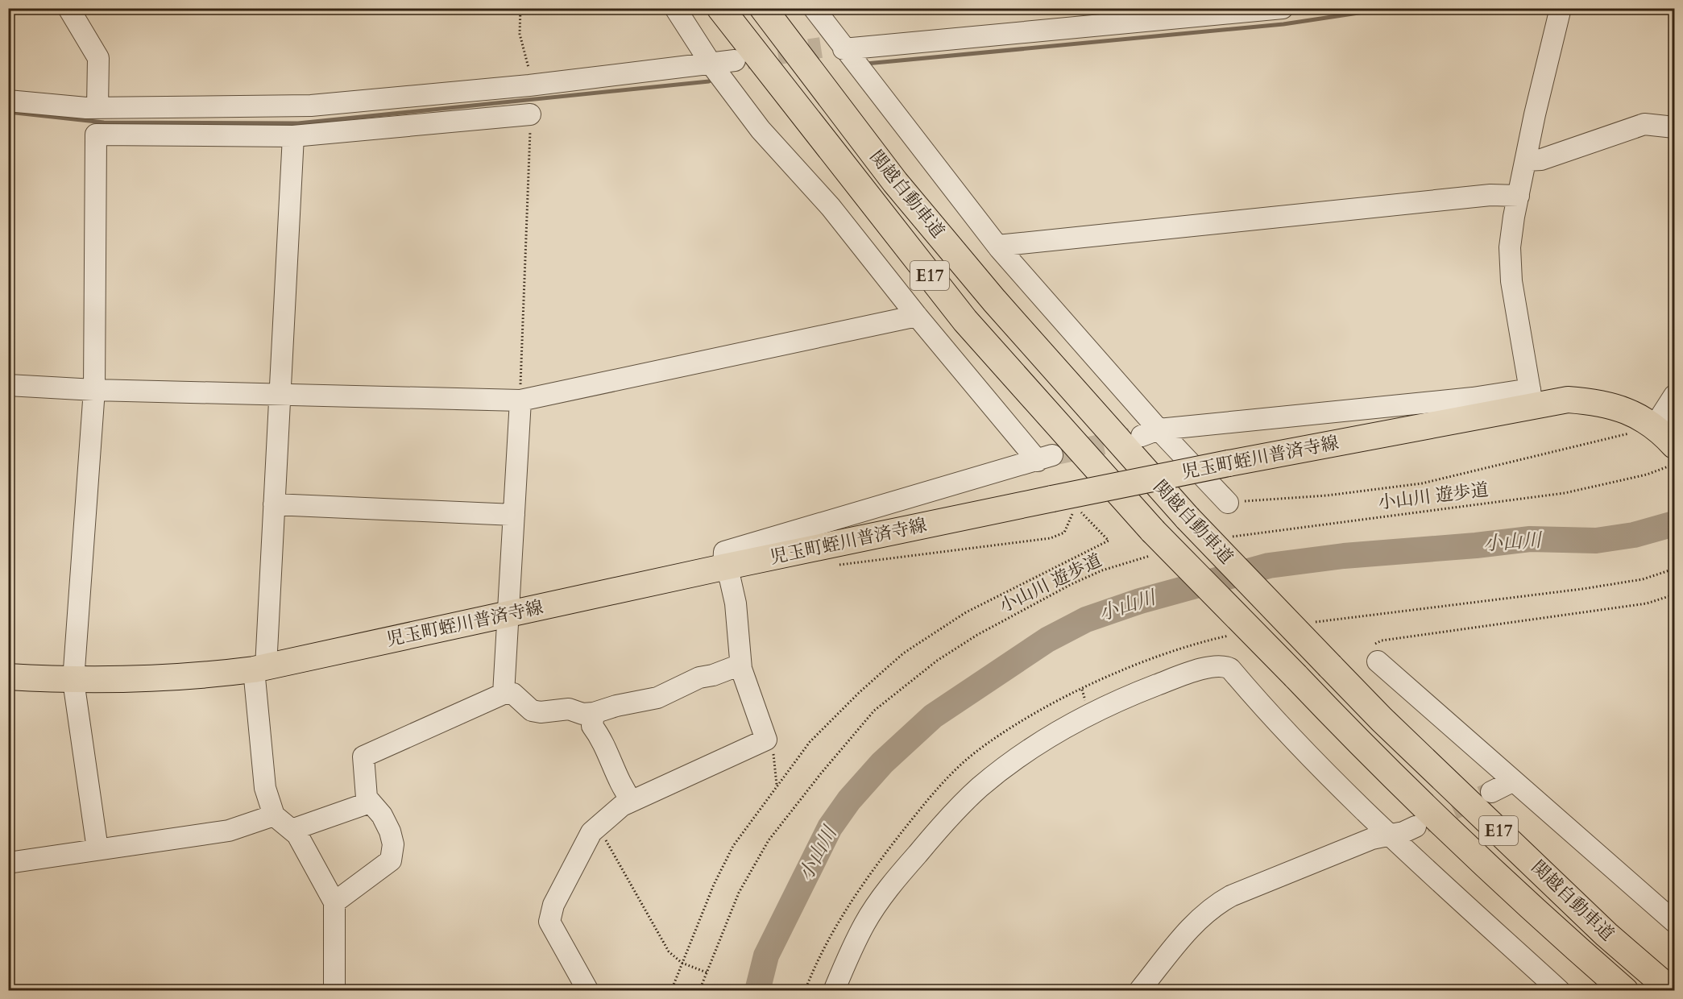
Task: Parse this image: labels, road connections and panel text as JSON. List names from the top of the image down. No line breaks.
{"streets":{"highway":["関越自動車道","E17"],"main road":["児玉町蛭川普済寺線"],"path":["小山川 遊歩道"]},"crossings":[["関越自動車道","小山川 遊歩道"],["児玉町蛭川普済寺線","小山川 遊歩道"]],"water":["小山川"]}
